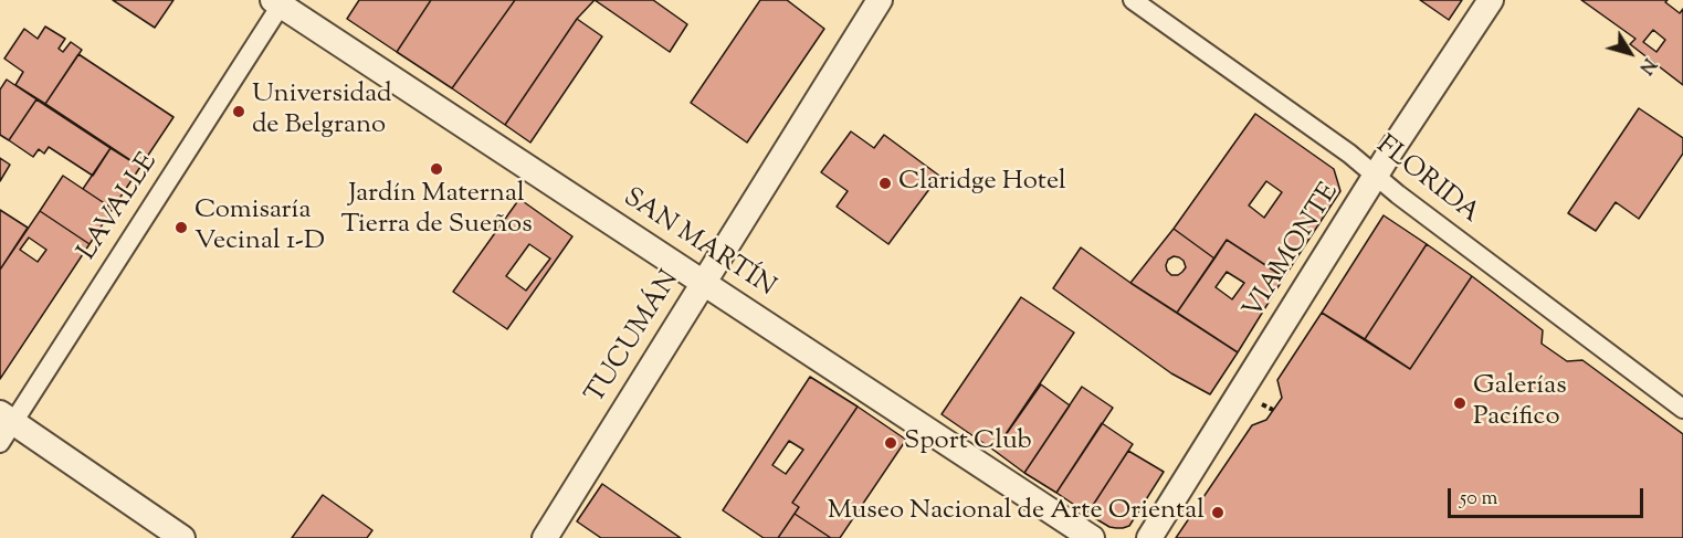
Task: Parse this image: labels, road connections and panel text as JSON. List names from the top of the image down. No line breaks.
{"streets":{"street":["FLORIDA","LAVALLE","SAN MARTÍN","VIAMONTE","TUCUMÁN"]},"crossings":[["FLORIDA","VIAMONTE"],["LAVALLE","SAN MARTÍN"],["SAN MARTÍN","TUCUMÁN"]],"places":["Universidad de Belgrano","Jardín Maternal Tierra de Sueños","Claridge Hotel","Comisaría Vecinal 1-D","Galerías Pacífico","Sport Club","Museo Nacional de Arte Oriental"],"scale_bar":"50 m","north":"bottom right"}
